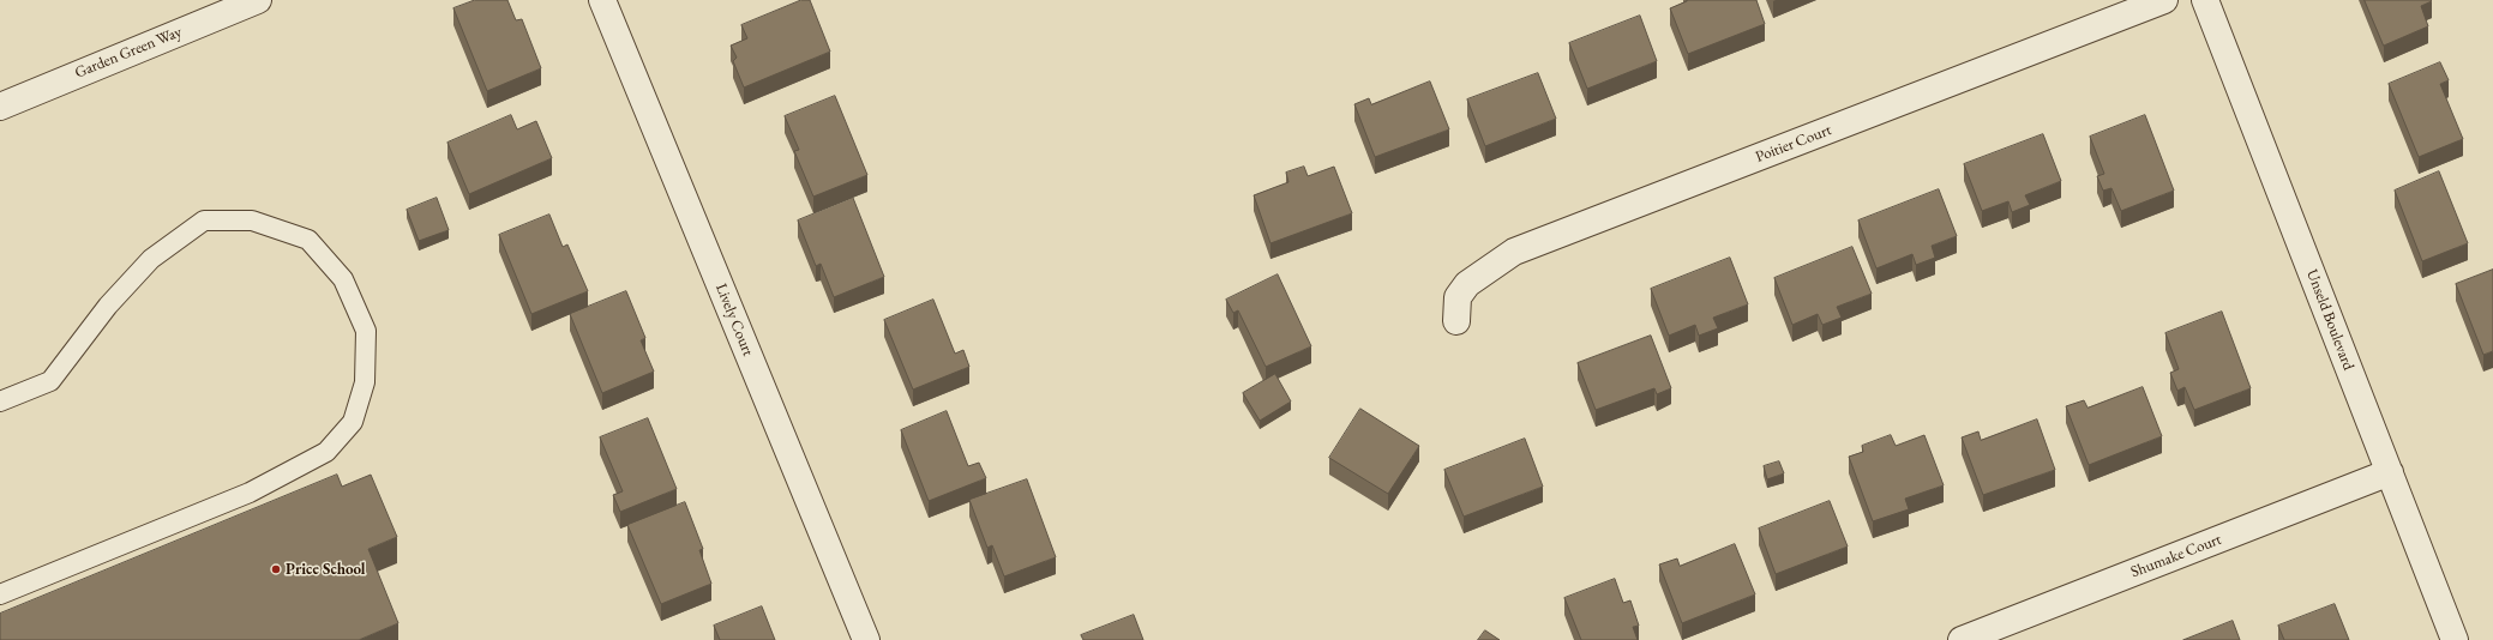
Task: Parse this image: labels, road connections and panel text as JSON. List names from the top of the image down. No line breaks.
{"streets":{"street":["Garden Green Way","Poitier Court","Lively Court","Unseld Boulevard","Shumake Court"]},"crossings":[["Unseld Boulevard","Shumake Court"]],"places":["Price School"]}
